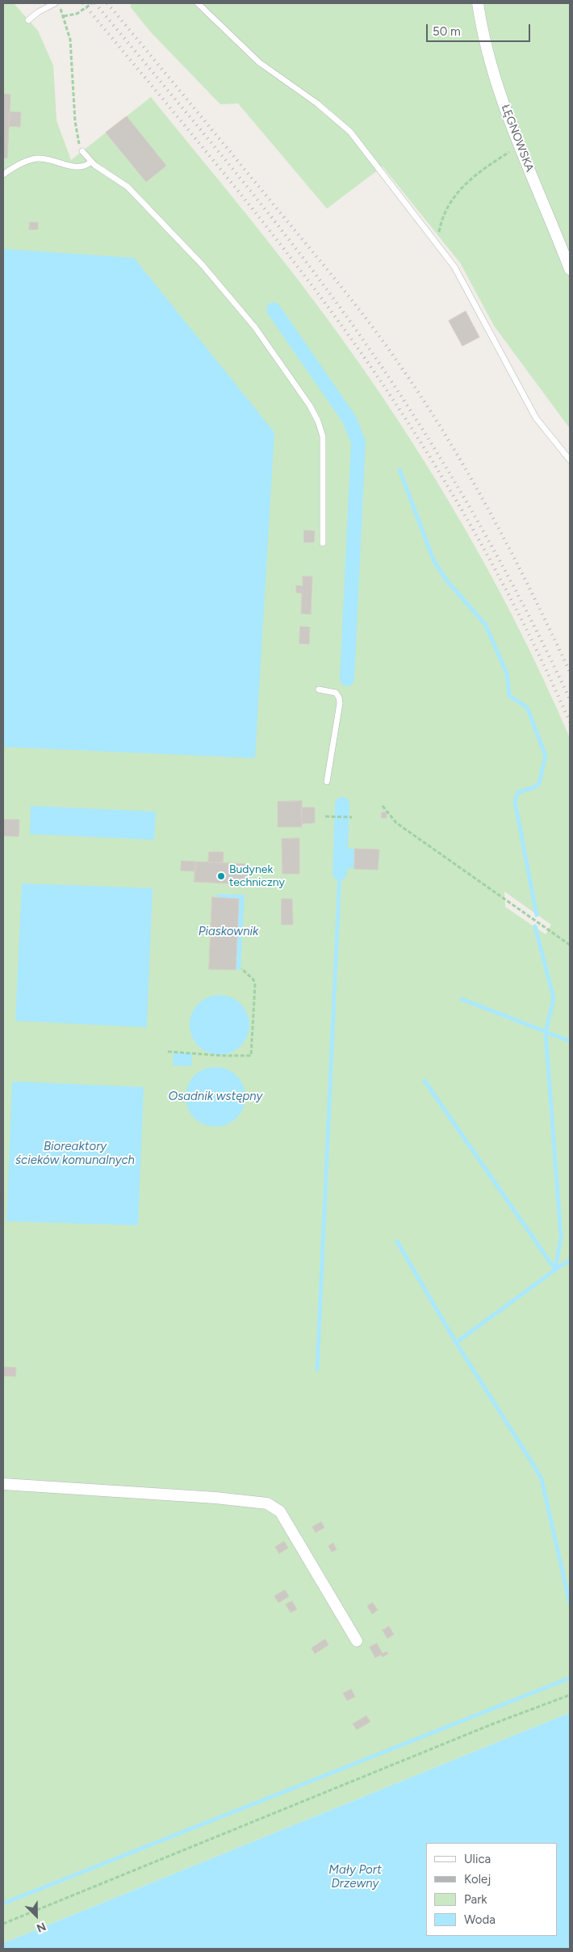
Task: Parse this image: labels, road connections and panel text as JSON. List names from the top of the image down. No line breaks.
{"streets":{"street":["ŁĘGNOWSKA"]},"water":["Piaskownik","Osadnik wstępny","Bioreaktory ścieków komunalnych","Mały Port Drzewny"],"places":["Budynek techniczny"],"legend":["Ulica","Kolej","Park","Woda"],"scale_bar":"50 m","north":"bottom right"}
